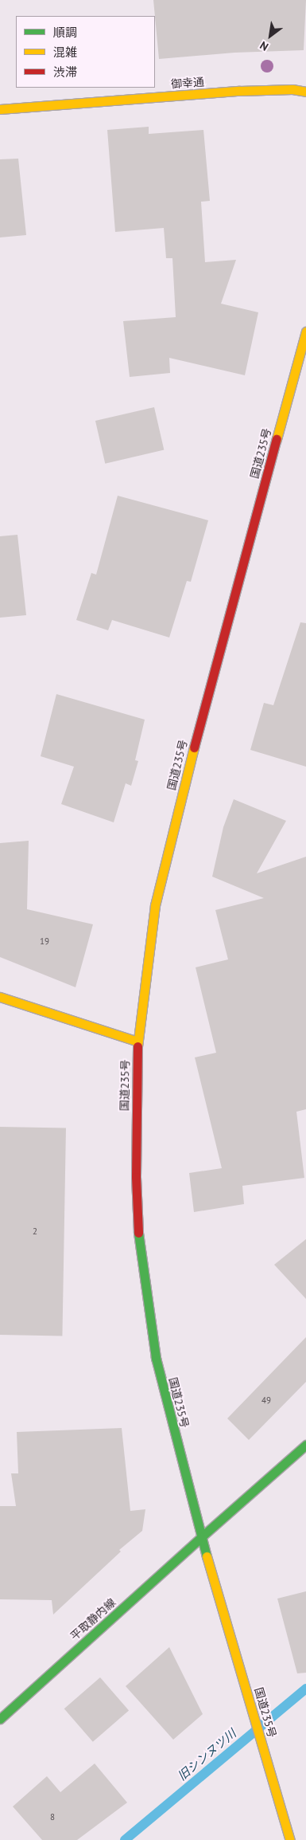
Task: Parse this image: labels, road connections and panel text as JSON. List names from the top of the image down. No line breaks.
{"streets":{"main road":["御幸通","国道235号","平取静内線"]},"crossings":[["国道235号","平取静内線"]],"water":["旧シンヌツ川"],"house_numbers":["19","2","49","8"],"legend":["順調","混雑","渋滞"],"north":"bottom left"}
